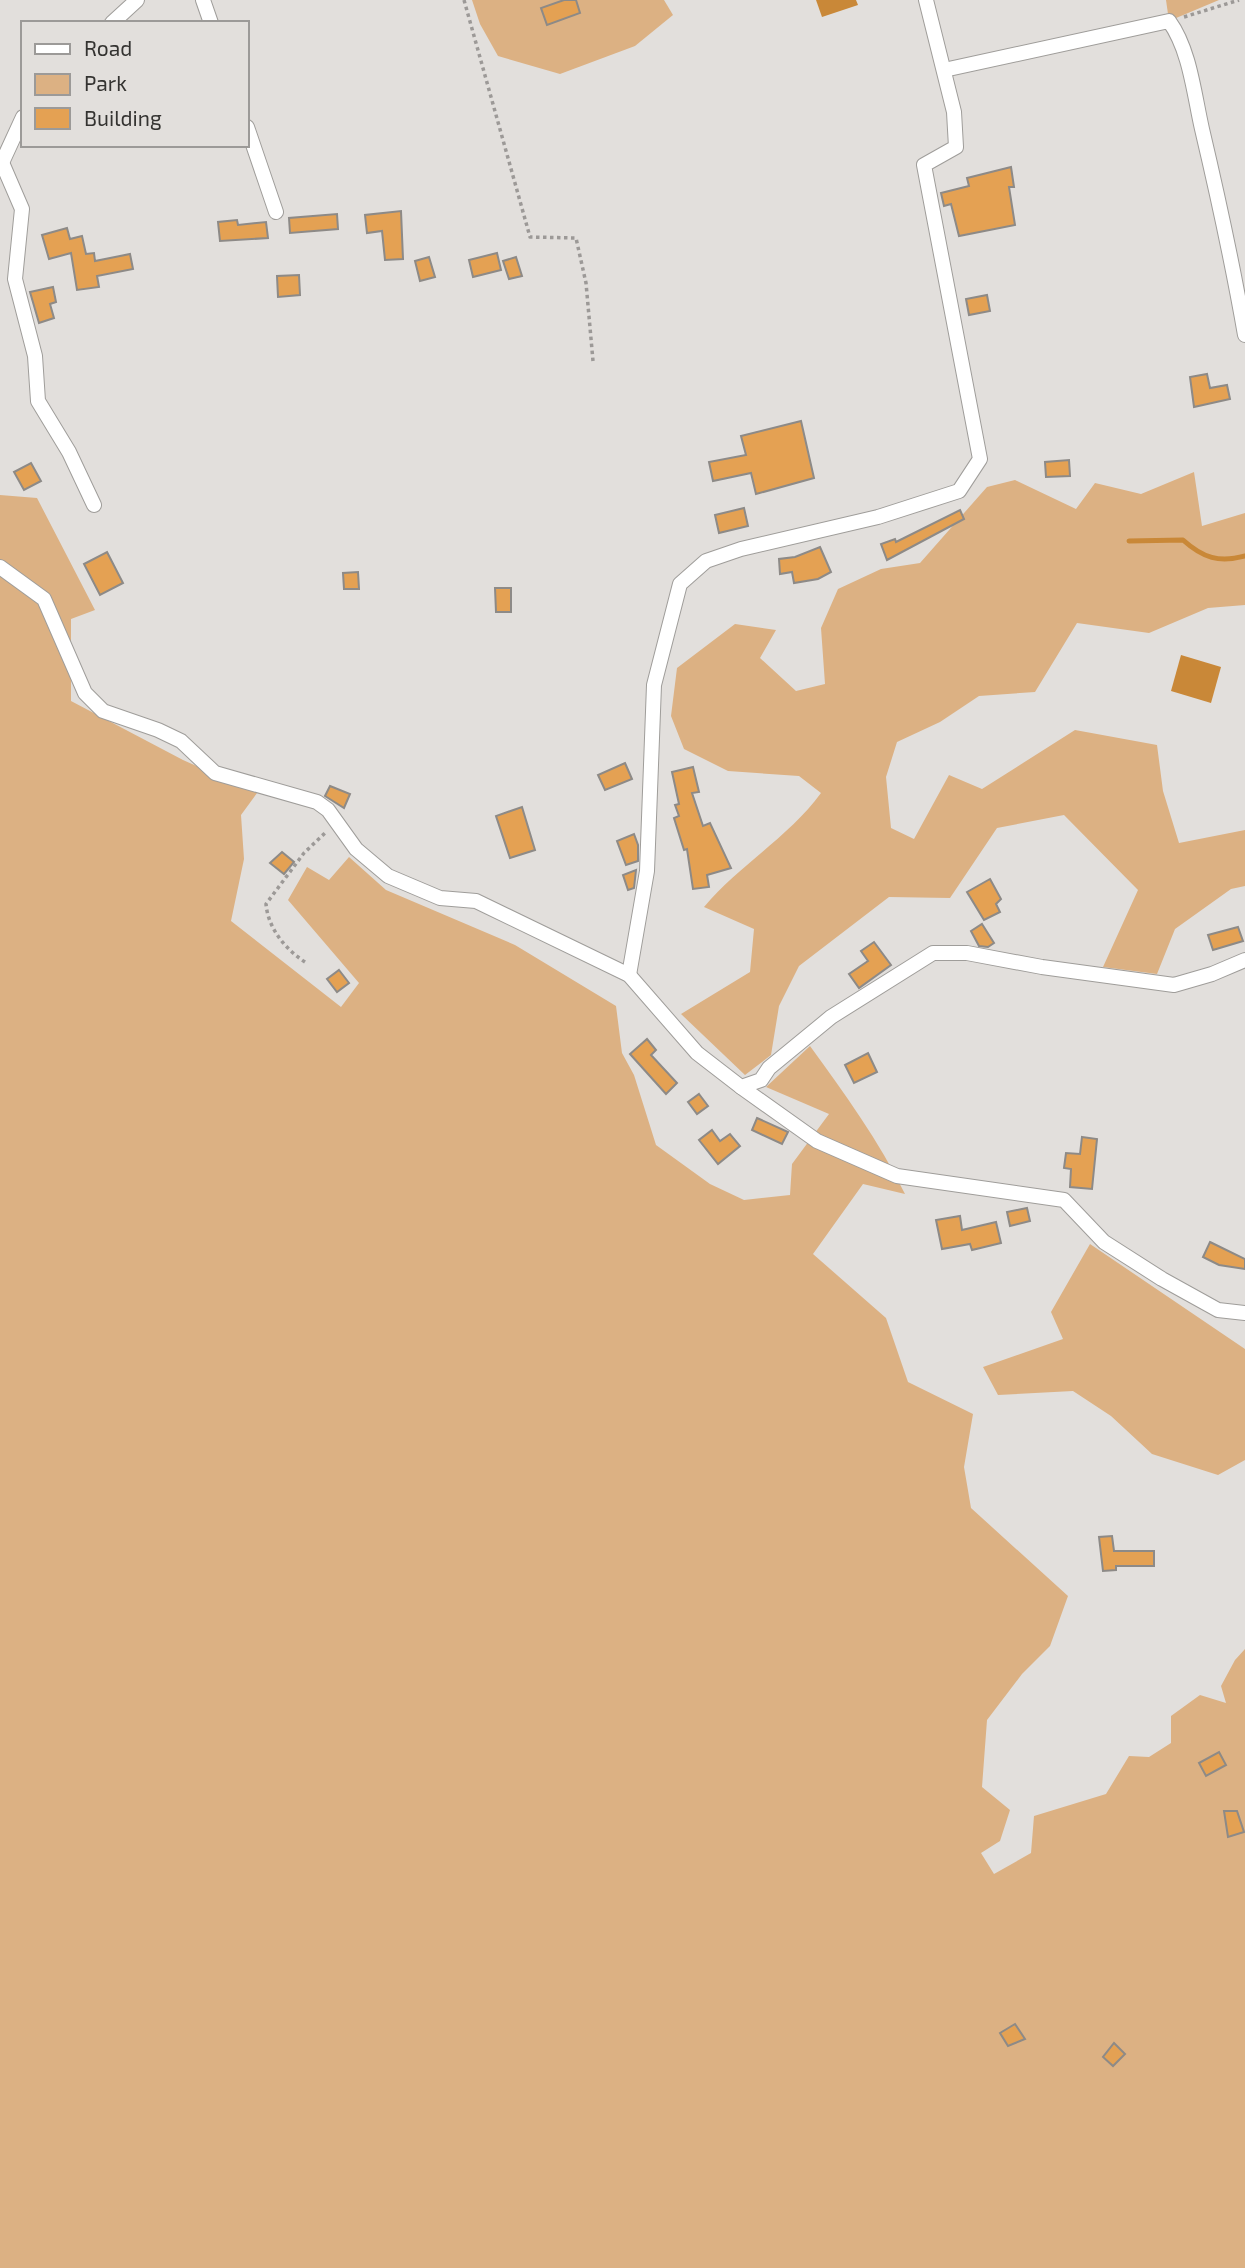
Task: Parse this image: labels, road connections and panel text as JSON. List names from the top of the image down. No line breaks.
{"legend":["Road","Park","Building"]}
